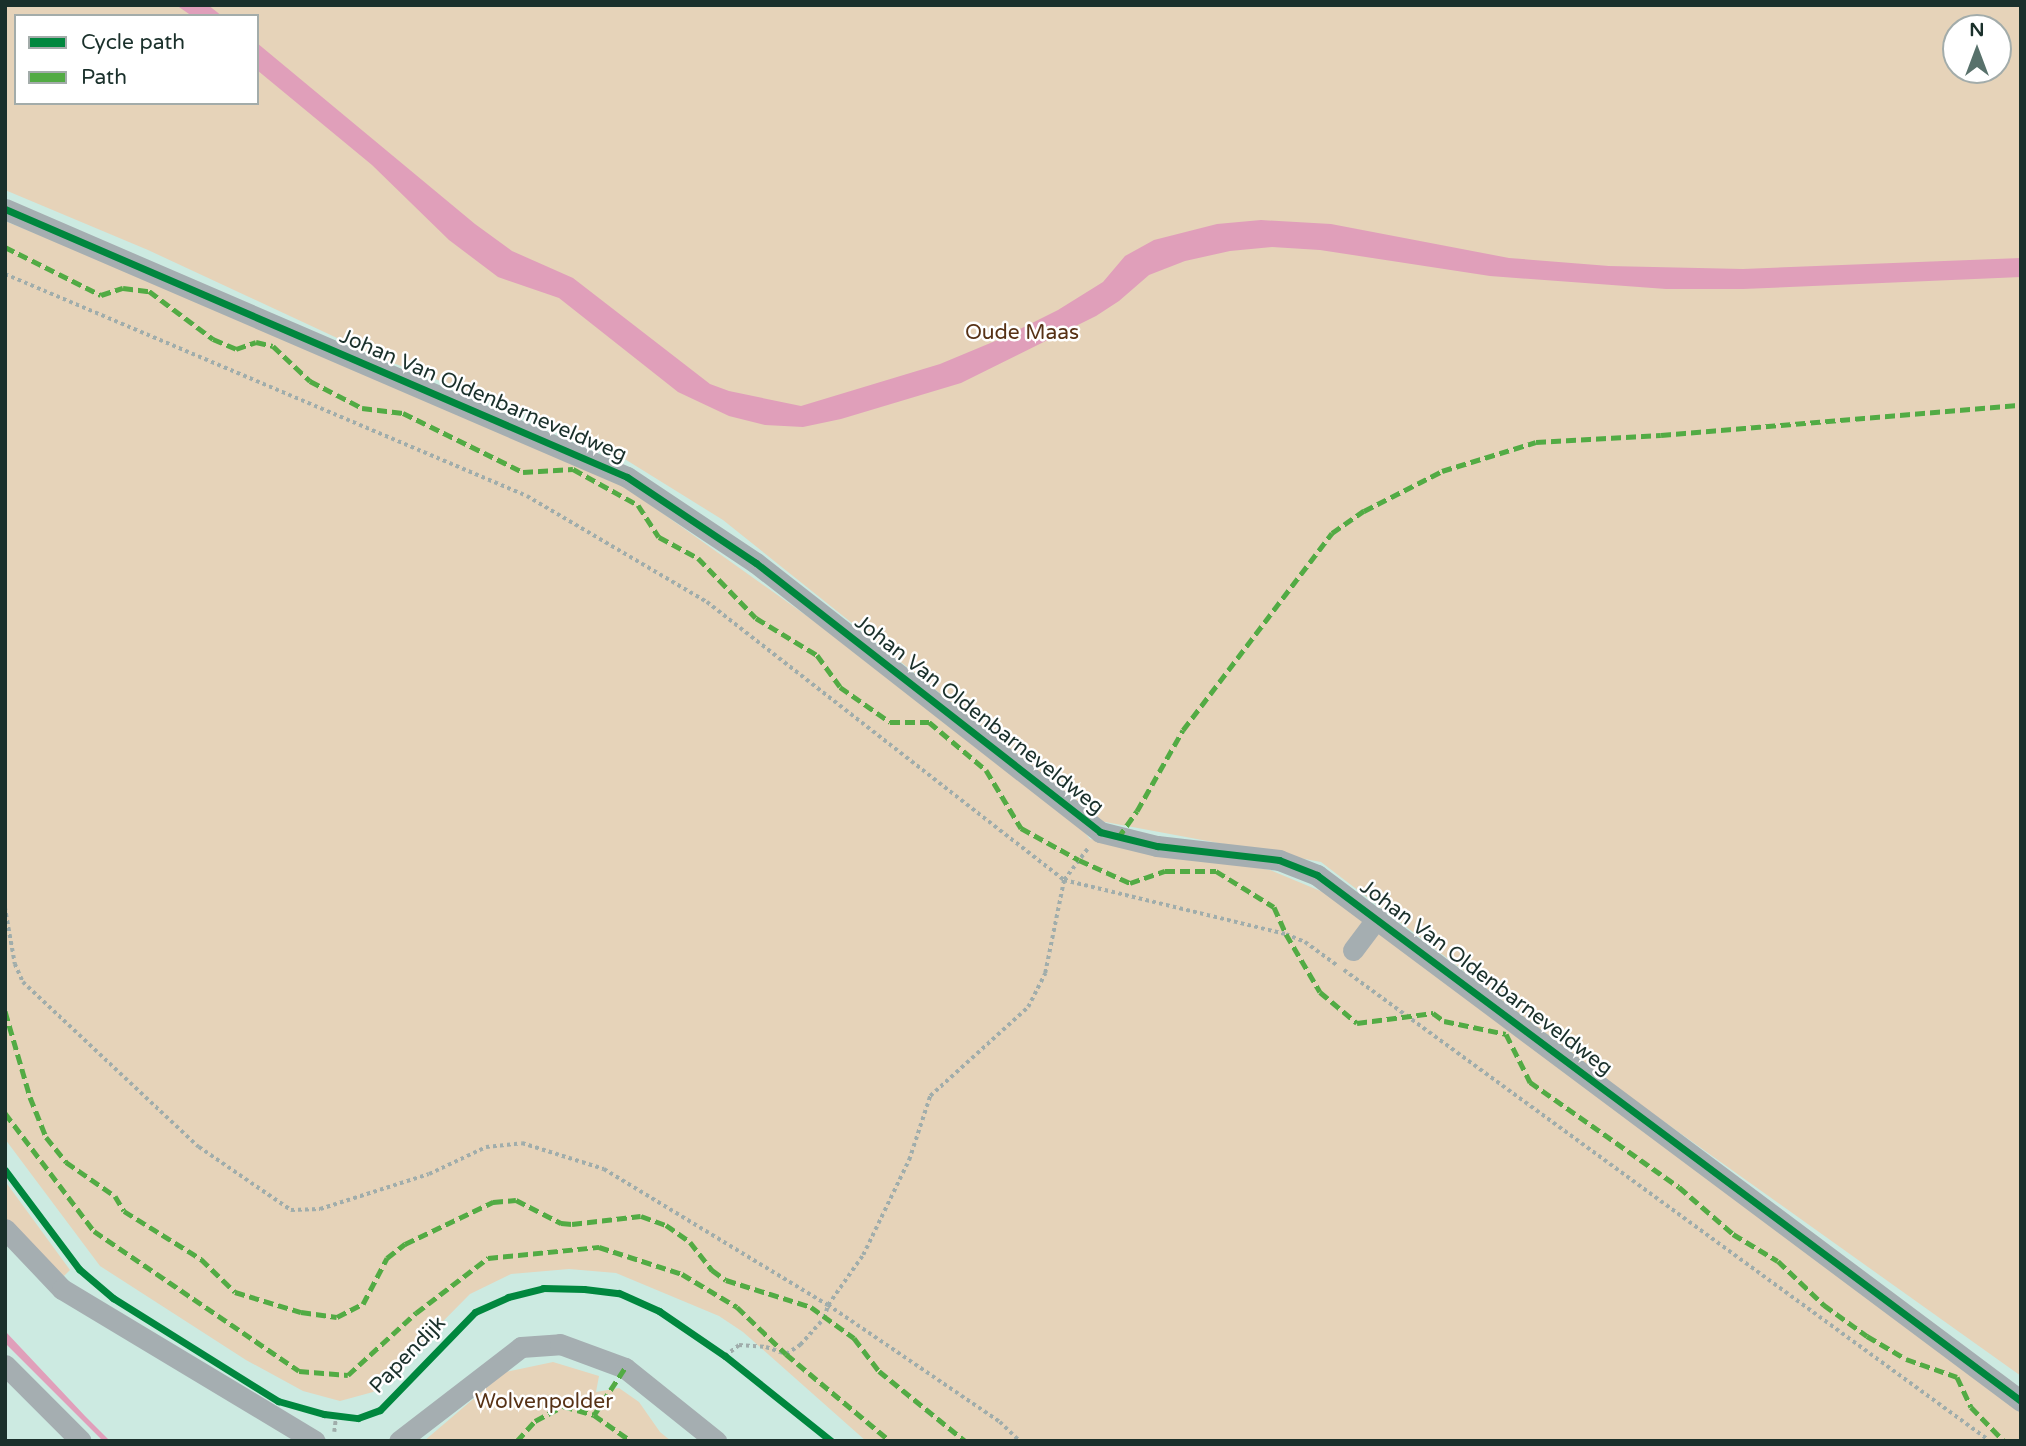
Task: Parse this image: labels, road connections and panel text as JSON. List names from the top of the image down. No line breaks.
{"streets":{"street":["Johan Van Oldenbarneveldweg"],"cycle path":["Papendijk"]},"parks":["Oude Maas","Wolvenpolder"],"legend":["Cycle path","Path"],"north":"top"}
